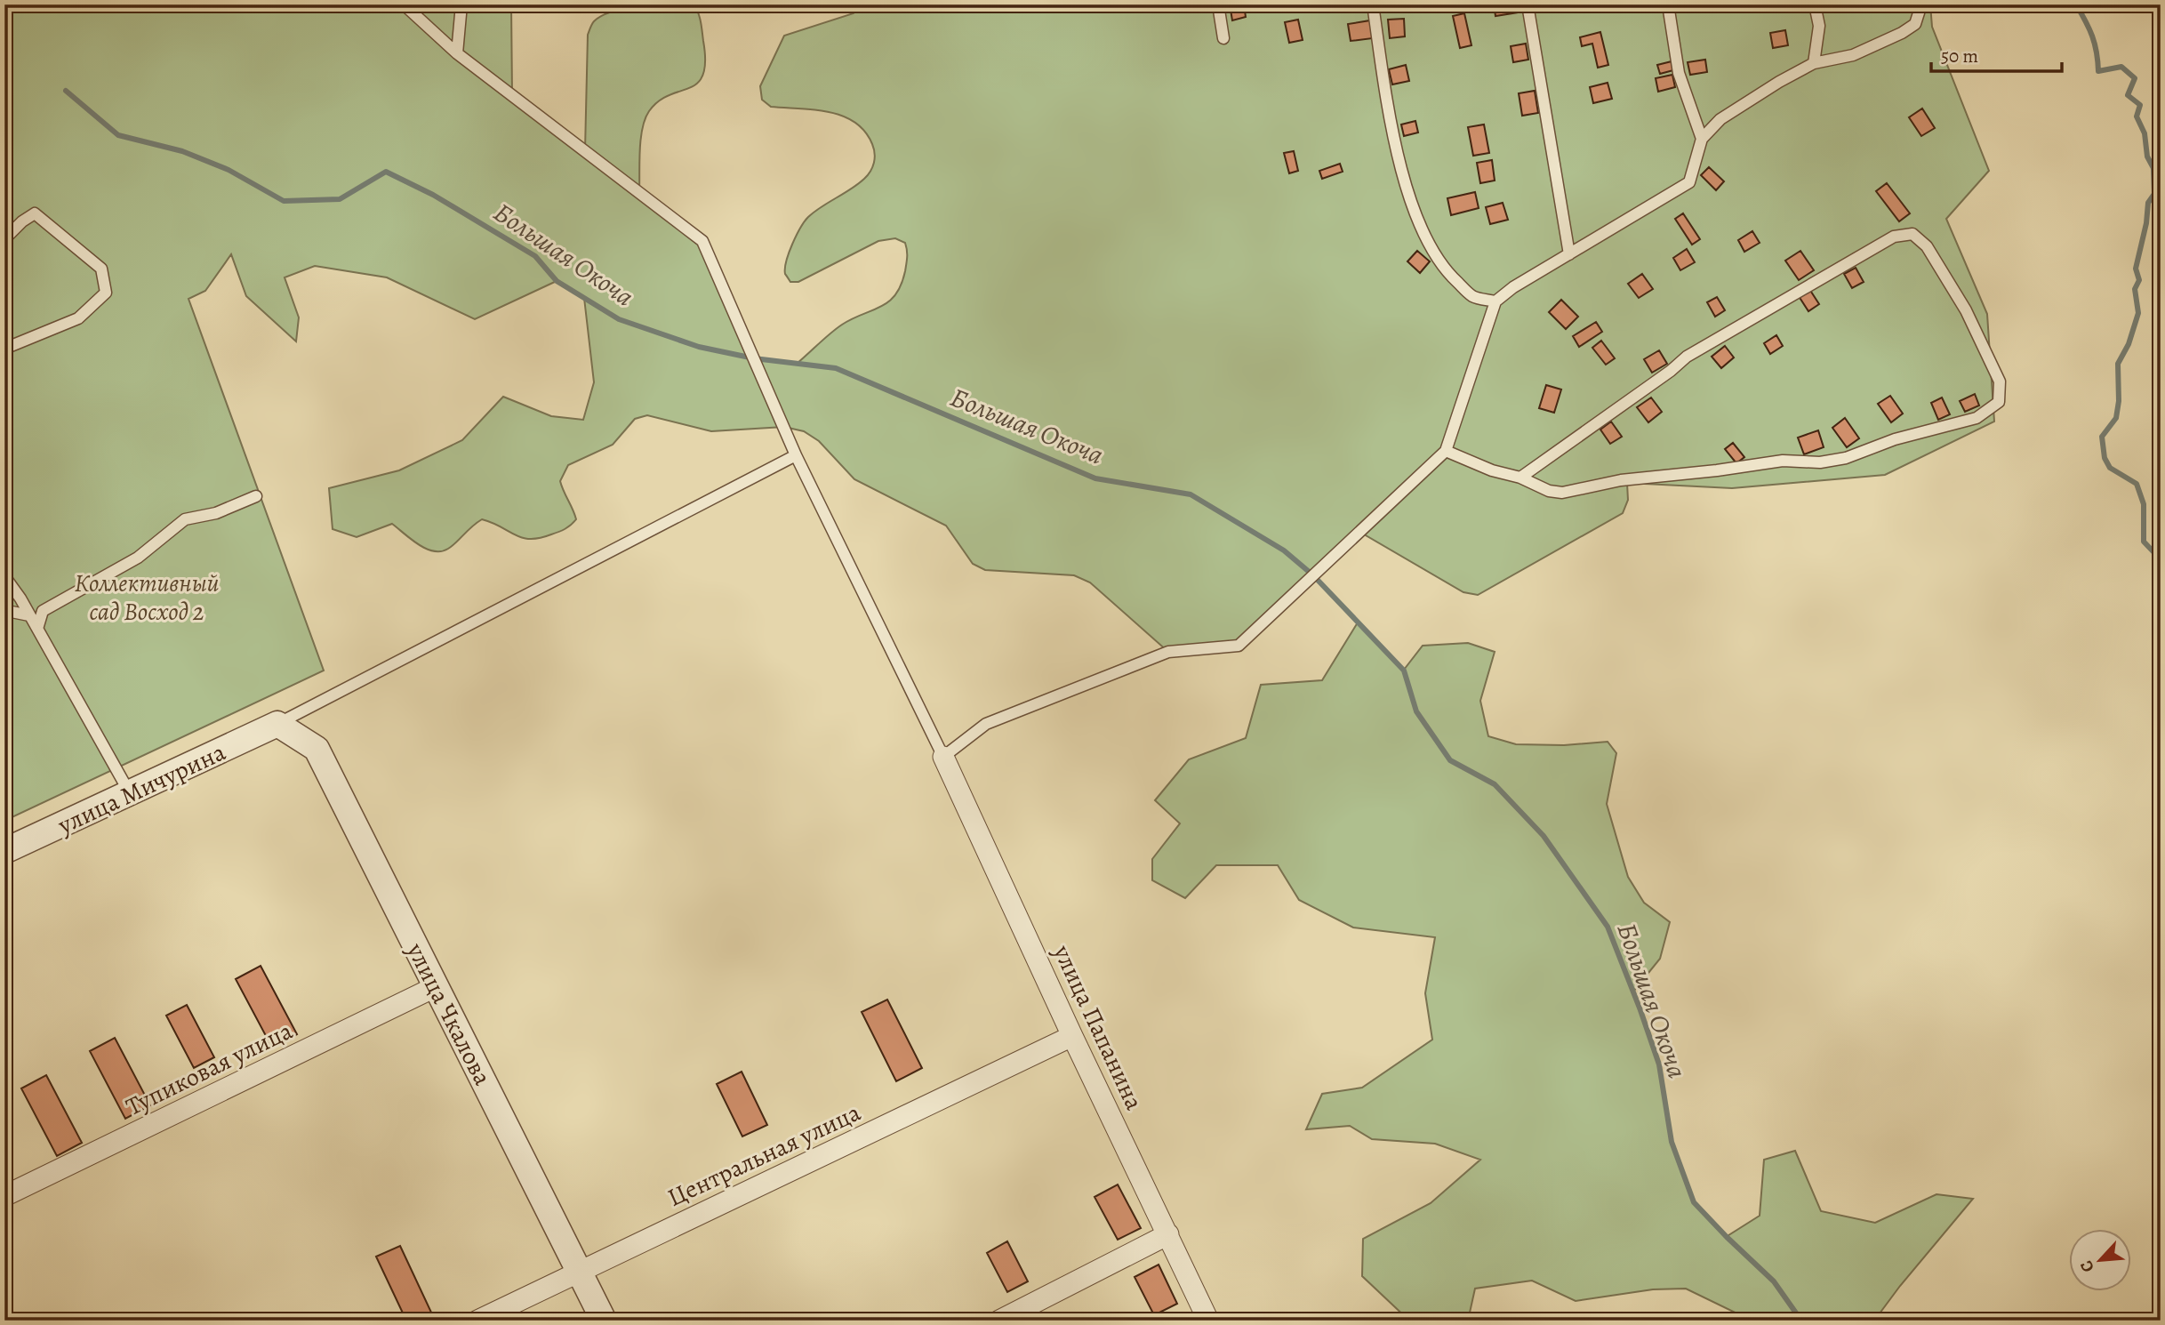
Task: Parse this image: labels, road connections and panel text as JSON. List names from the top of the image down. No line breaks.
{"streets":{"street":["улица Мичурина","улица Чкалова","улица Папанина","Тупиковая улица","Центральная улица"]},"crossings":[["улица Мичурина","улица Чкалова"],["улица Чкалова","Тупиковая улица"],["улица Чкалова","Центральная улица"],["улица Папанина","Центральная улица"]],"water":["Большая Окоча"],"parks":["Коллективный сад Восход 2"],"scale_bar":"50 m","north":"bottom left"}
